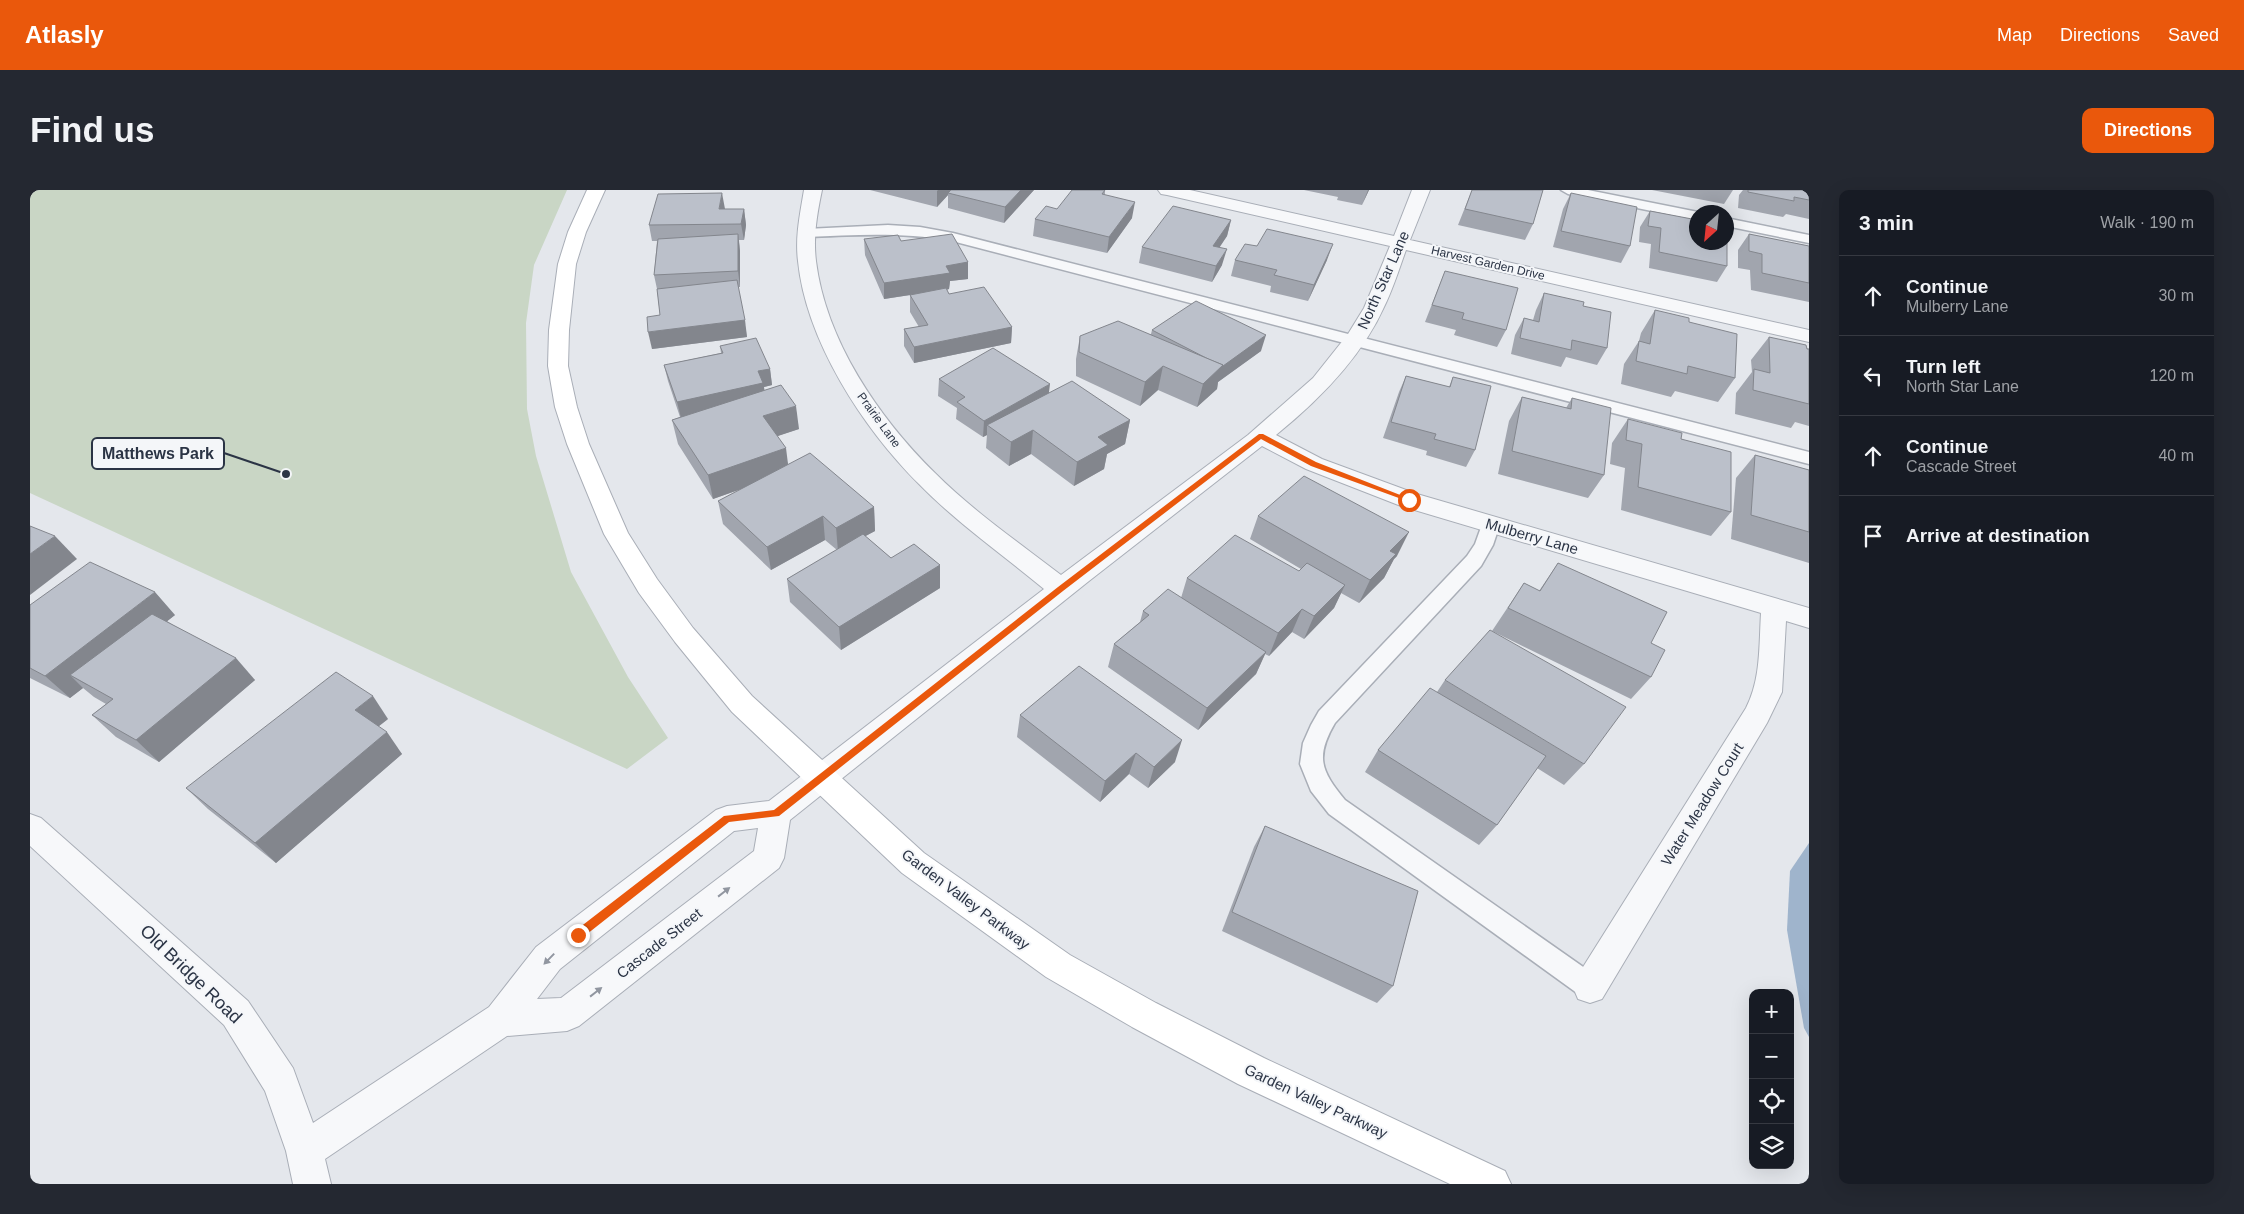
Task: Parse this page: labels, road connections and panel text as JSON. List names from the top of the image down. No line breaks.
{"streets":{"street":["Harvest Garden Drive","North Star Lane","Prairie Lane","Mulberry Lane","Water Meadow Court","Garden Valley Parkway","Cascade Street","Old Bridge Road"]},"crossings":[["Harvest Garden Drive","North Star Lane"],["North Star Lane","Prairie Lane"],["North Star Lane","Mulberry Lane"],["North Star Lane","Garden Valley Parkway"],["Mulberry Lane","Water Meadow Court"],["Cascade Street","Old Bridge Road"]],"places":["Matthews Park"],"north":"bottom left","page":{"header":"Atlasly","nav":["Map","Directions","Saved"],"buttons":"Directions","title":"Find us","heading":["3 min","Walk · 190 m"],"list":[["Continue","Mulberry Lane","30 m"],["Turn left","North Star Lane","120 m"],["Continue","Cascade Street","40 m"],"Arrive at destination"],"map_buttons":["+","−"]}}
